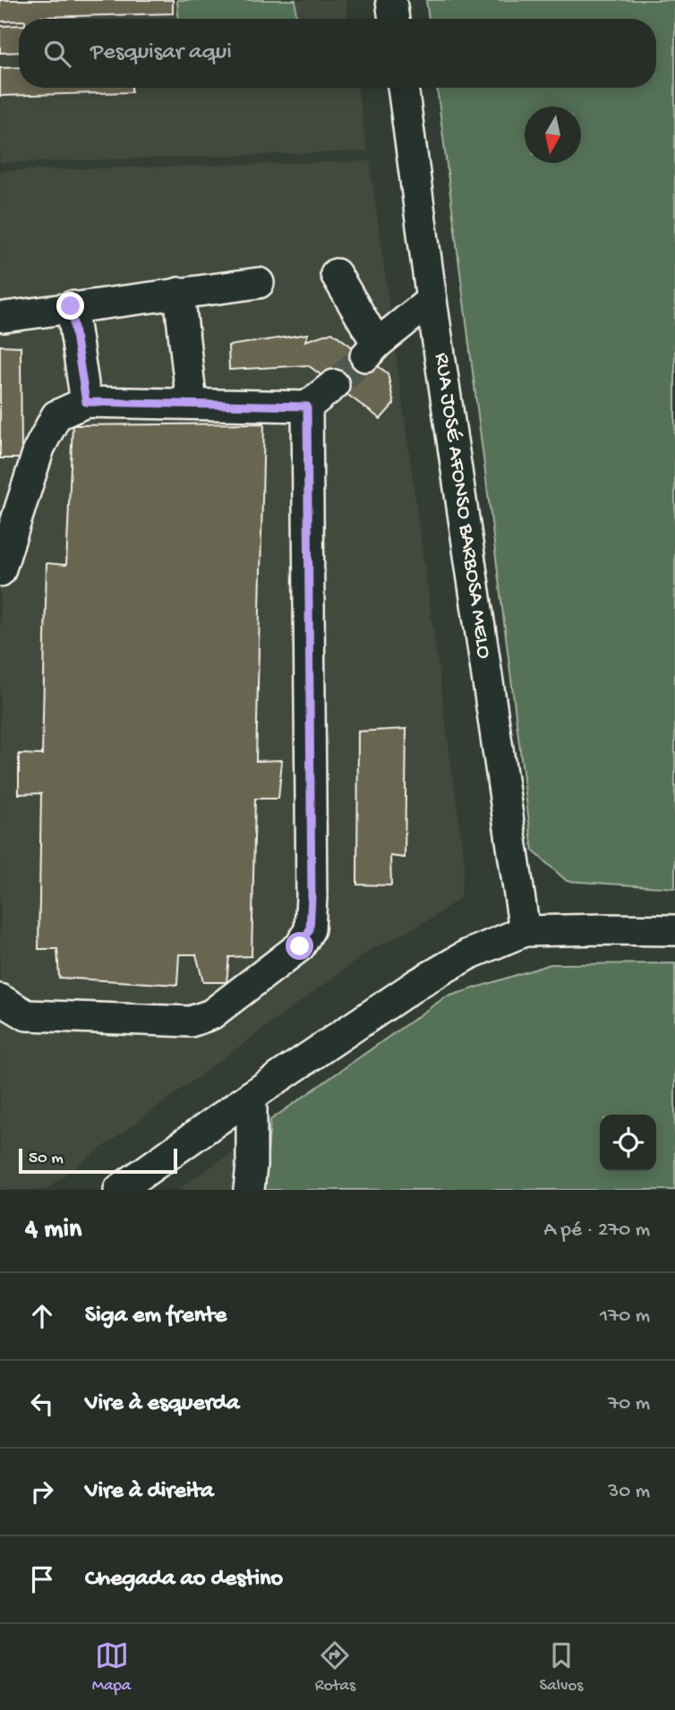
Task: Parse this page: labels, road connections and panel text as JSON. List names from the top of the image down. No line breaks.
{"streets":{"street":["RUA JOSÉ AFONSO BARBOSA MELO"]},"scale_bar":"50 m","north":"bottom","page":{"search":"Pesquisar aqui","scale":"50 m","heading":["4 min","A pé · 270 m"],"list":[["Siga em frente","170 m"],["Vire à esquerda","70 m"],["Vire à direita","30 m"],"Chegada ao destino"],"nav":["Mapa","Rotas","Salvos"]}}
